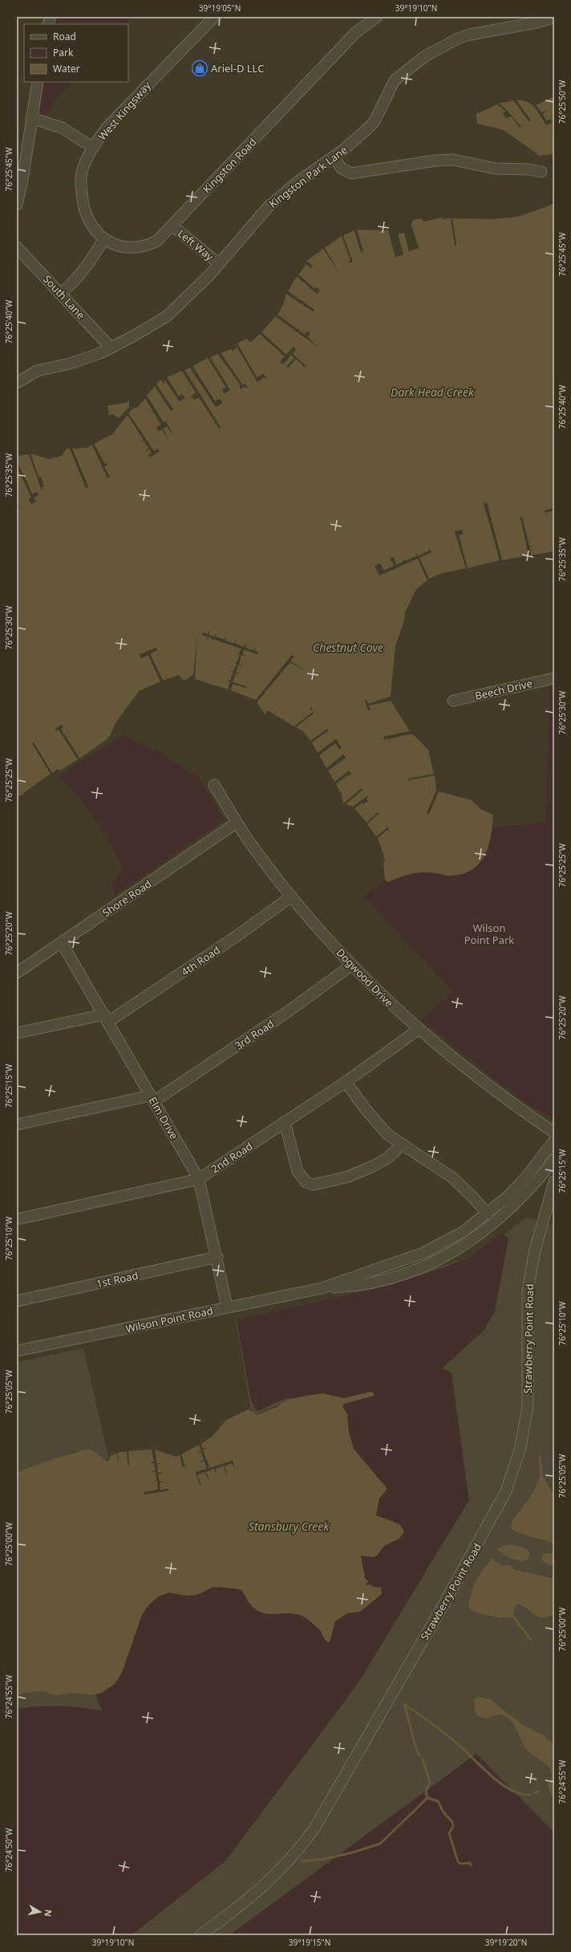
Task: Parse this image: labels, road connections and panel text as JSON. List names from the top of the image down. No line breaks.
{"streets":{"street":["West Kingsway","Kingston Road","Kingston Park Lane","Left Way","South Lane","Beech Drive","Shore Road","4th Road","Dogwood Drive","3rd Road","Elm Drive","2nd Road","1st Road","Wilson Point Road","Strawberry Point Road"]},"crossings":[["West Kingsway","Kingston Road"],["Kingston Road","Left Way"],["Kingston Park Lane","Left Way"],["Kingston Park Lane","South Lane"],["Shore Road","Dogwood Drive"],["Shore Road","Elm Drive"],["4th Road","Dogwood Drive"],["4th Road","Elm Drive"],["Dogwood Drive","3rd Road"],["Dogwood Drive","2nd Road"],["3rd Road","Elm Drive"],["Elm Drive","2nd Road"],["Elm Drive","1st Road"],["Elm Drive","Wilson Point Road"]],"water":["Dark Head Creek","Chestnut Cove","Stansbury Creek"],"parks":["Wilson Point Park"],"places":{"shop":["Ariel-D LLC"]},"legend":["Road","Park","Water"],"north":"right","coordinates":["39°19'05\"N","39°19'10\"N","76°25'50\"W","76°25'45\"W","76°25'40\"W","76°25'35\"W","76°25'30\"W","76°25'25\"W","76°25'20\"W","76°25'15\"W","76°25'10\"W","76°25'05\"W","76°25'00\"W","76°24'55\"W","76°24'50\"W","39°19'15\"N","39°19'20\"N"]}
